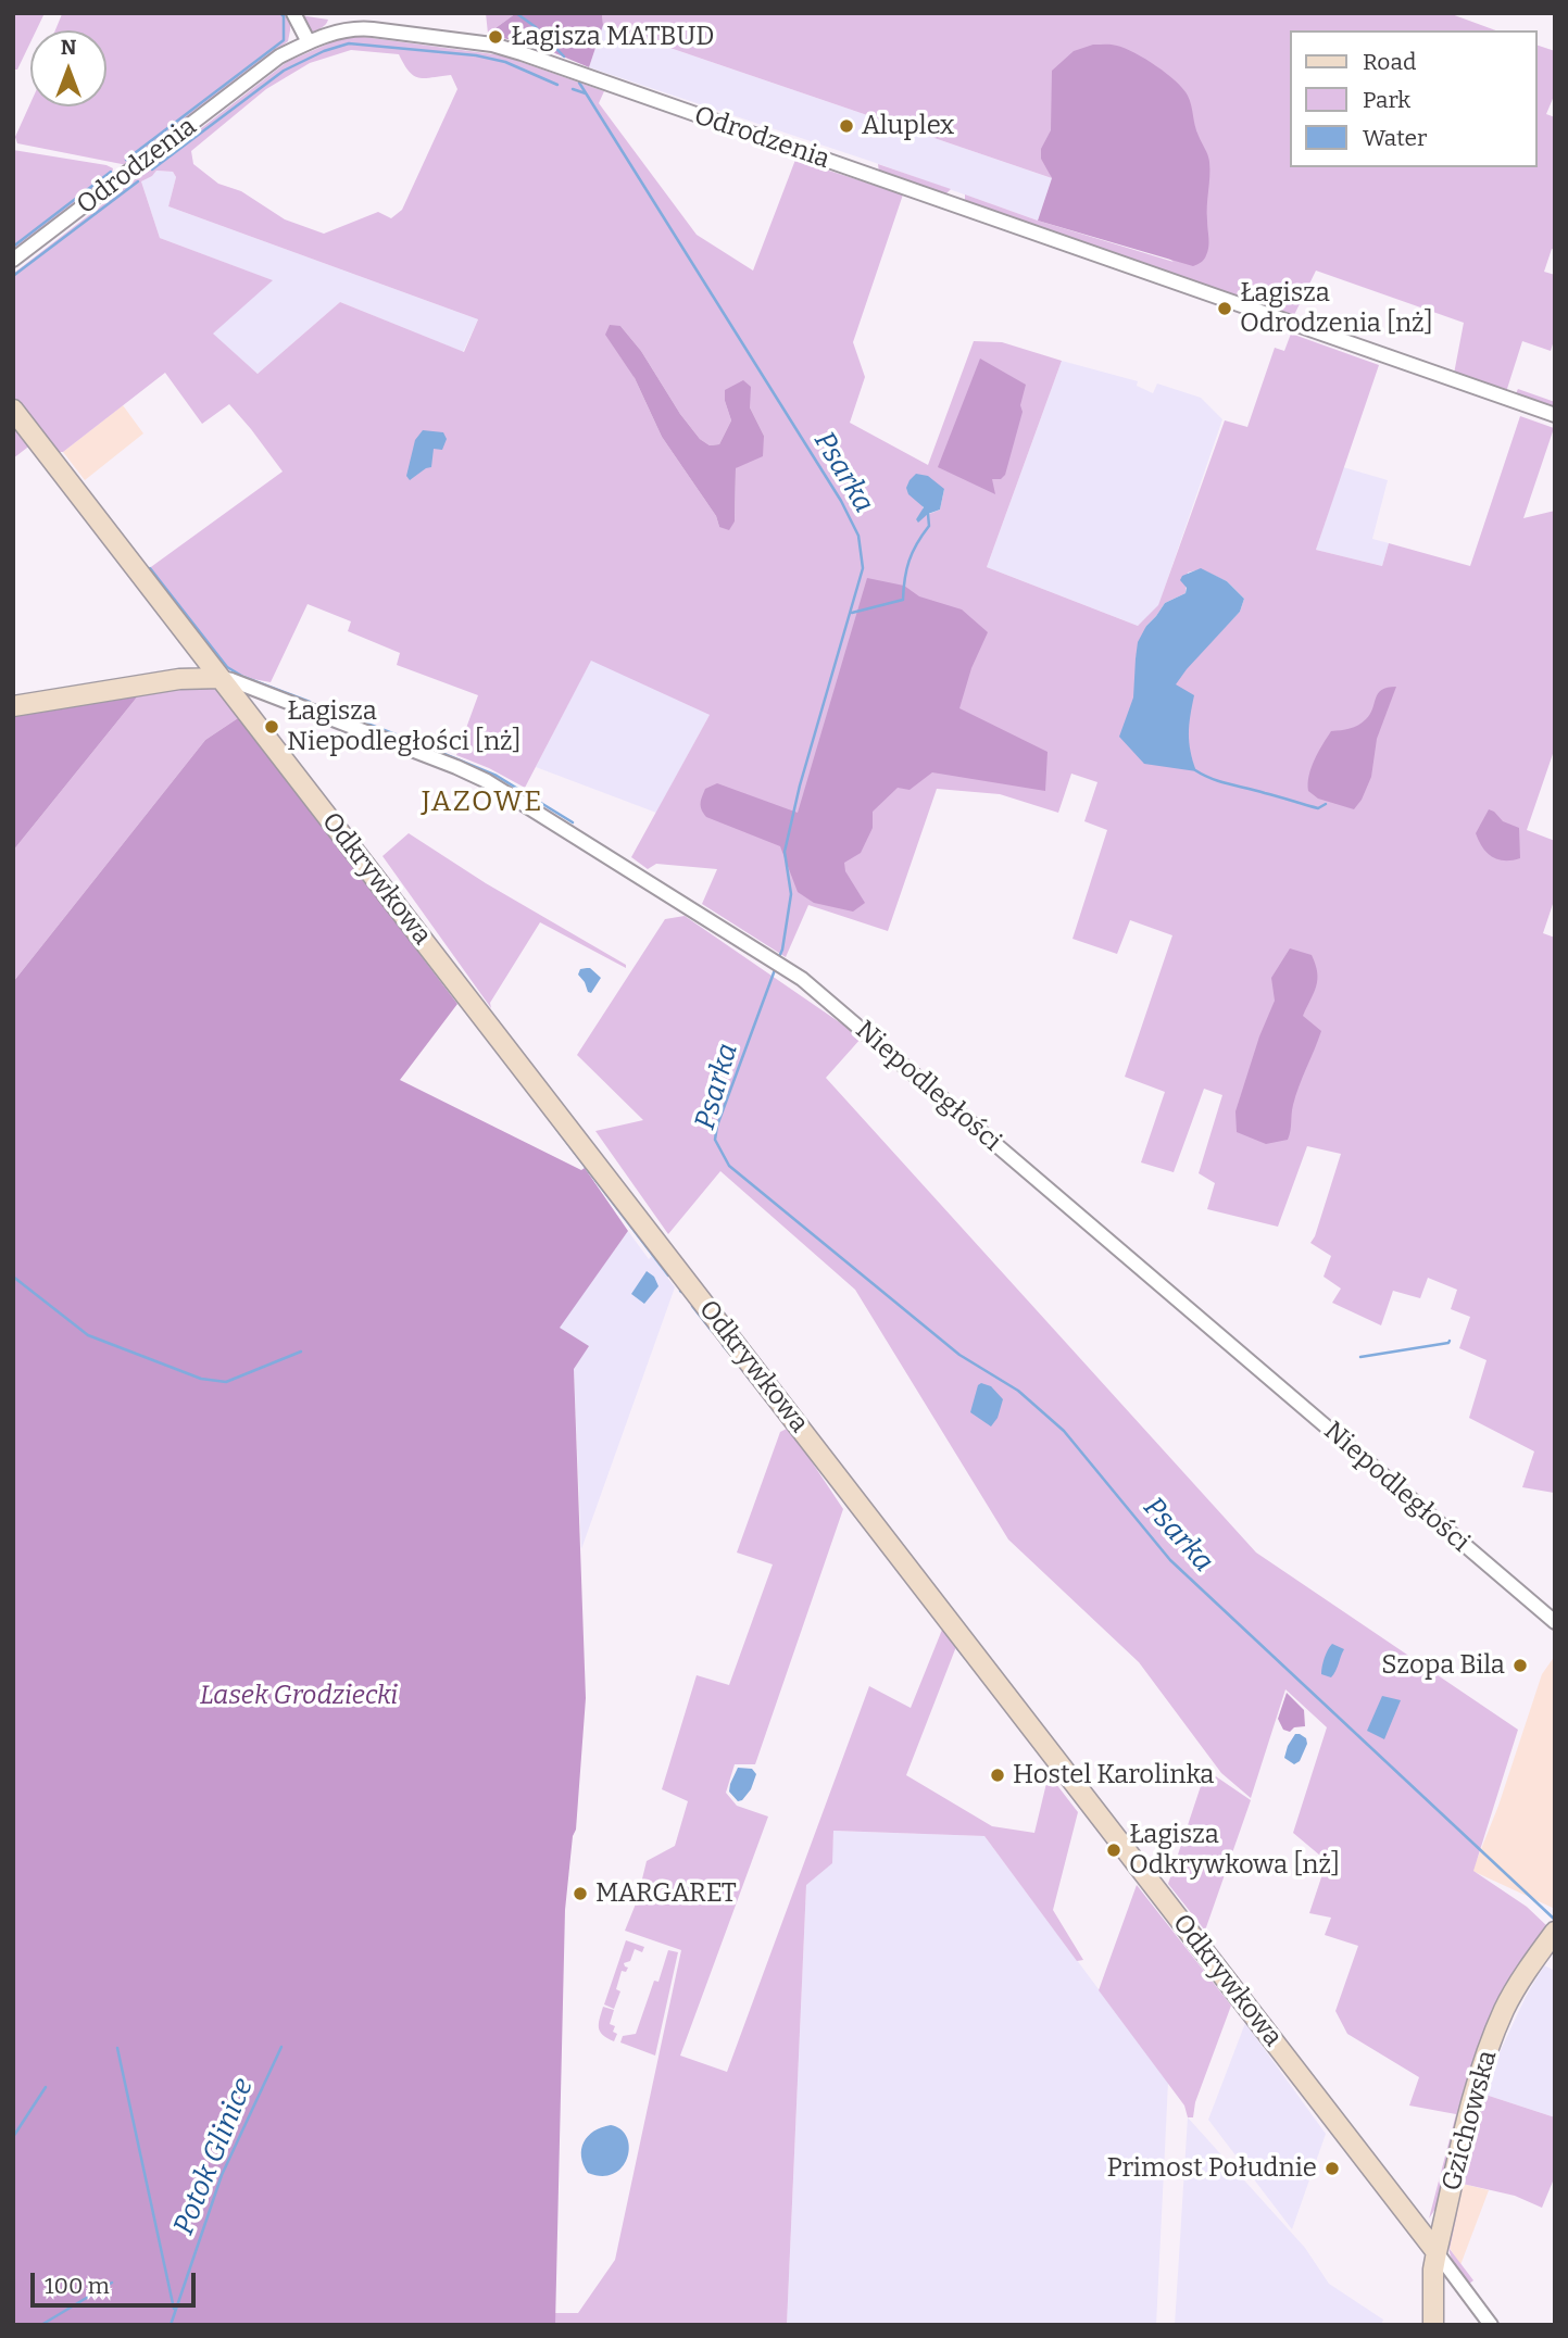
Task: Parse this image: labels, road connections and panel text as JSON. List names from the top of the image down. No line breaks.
{"streets":{"street":["Odrodzenia","Odkrywkowa","Niepodległości","Gzichowska"]},"crossings":[["Odkrywkowa","Niepodległości"],["Odkrywkowa","Gzichowska"]],"districts":["JAZOWE"],"water":["Psarka","Potok Glinice"],"parks":["Lasek Grodziecki"],"places":["Łagisza MATBUD","Aluplex","Łagisza Odrodzenia [nż]","Łagisza Niepodległości [nż]","Szopa Bila","Hostel Karolinka","Łagisza Odkrywkowa [nż]","MARGARET","Primost Południe"],"legend":["Road","Park","Water"],"scale_bar":"100 m","north":"top"}
